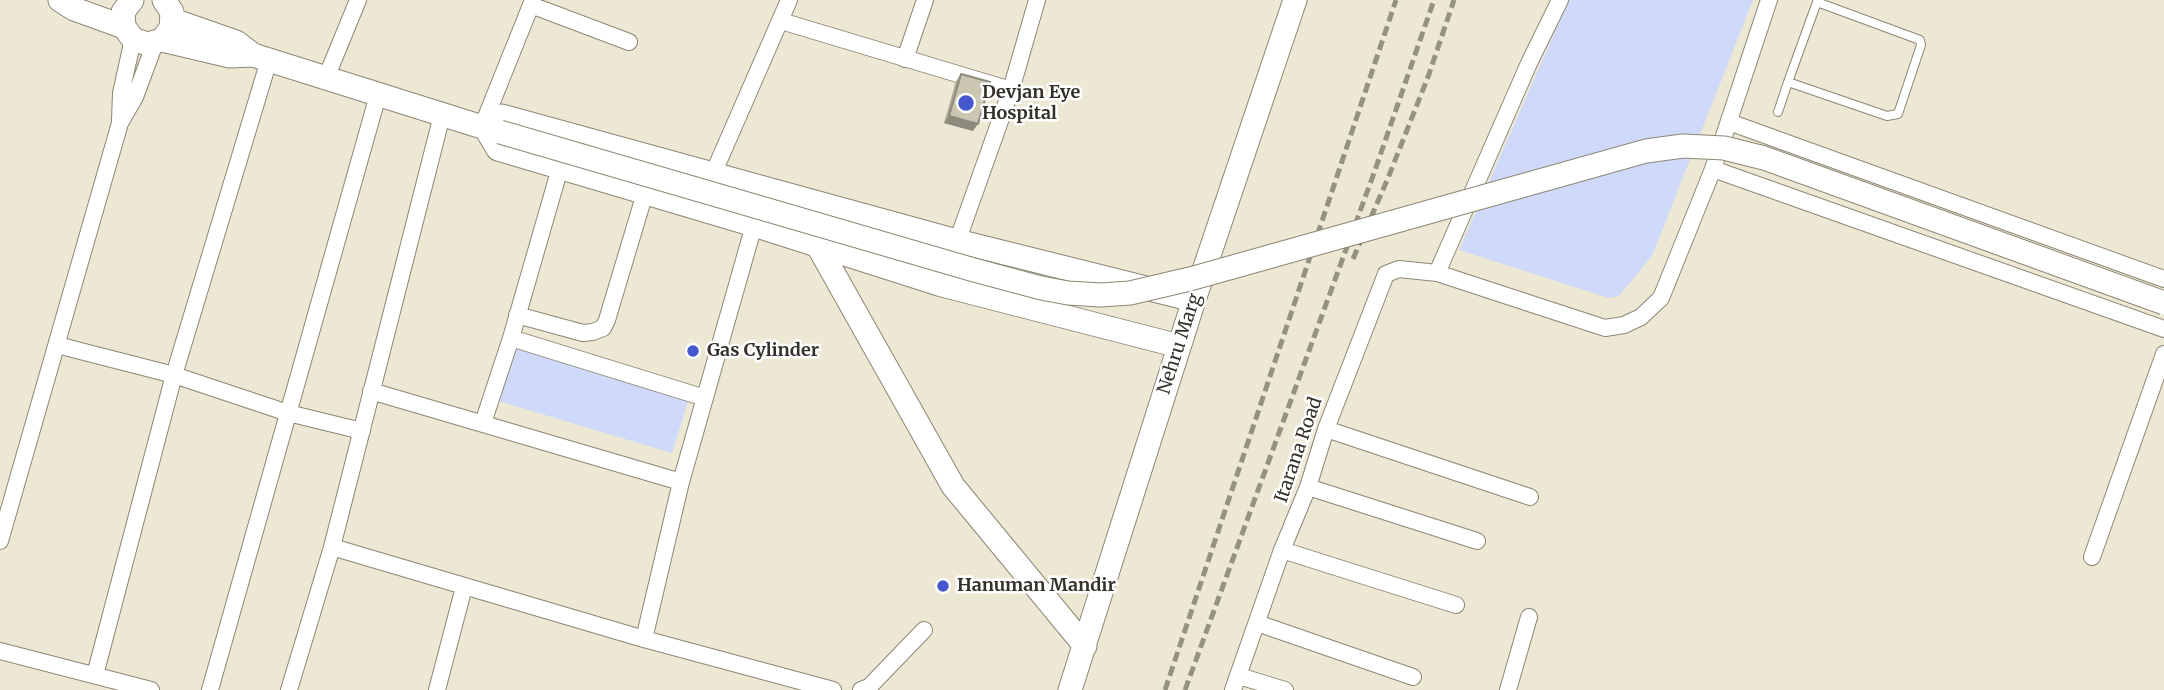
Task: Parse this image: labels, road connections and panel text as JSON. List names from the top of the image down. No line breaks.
{"streets":{"street":["Nehru Marg","Itarana Road"]},"places":["Devjan Eye Hospital","Gas Cylinder","Hanuman Mandir"]}
